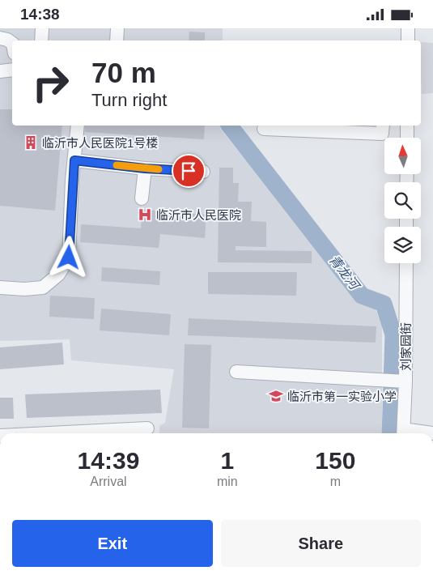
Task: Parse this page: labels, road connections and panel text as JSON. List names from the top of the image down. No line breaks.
{"streets":{"street":["刘家园街"]},"water":["青龙河"],"places":{"building":["临沂市人民医院1号楼"],"hospital":["临沂市人民医院"],"school or university":["临沂市第一实验小学"]},"north":"top","page":{"status":"14:38","turn":["70 m","Turn right"],"eta":["14:39","Arrival","1","min","150","m"],"buttons":["Exit","Share"]}}
